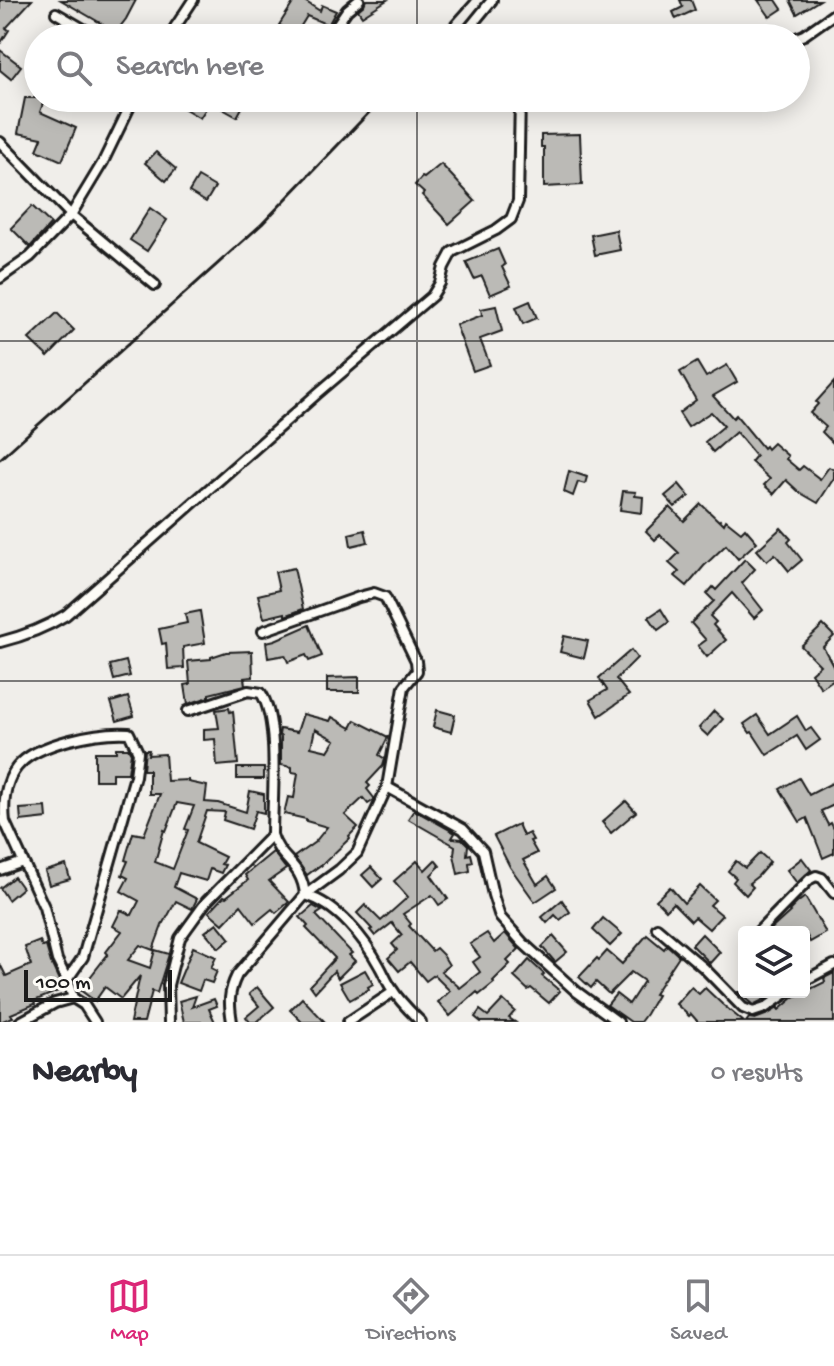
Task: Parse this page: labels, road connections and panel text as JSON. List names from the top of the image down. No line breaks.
{"scale_bar":"100 m","page":{"search":"Search here","scale":"100 m","heading":["Nearby","0 results"],"nav":["Map","Directions","Saved"]}}
